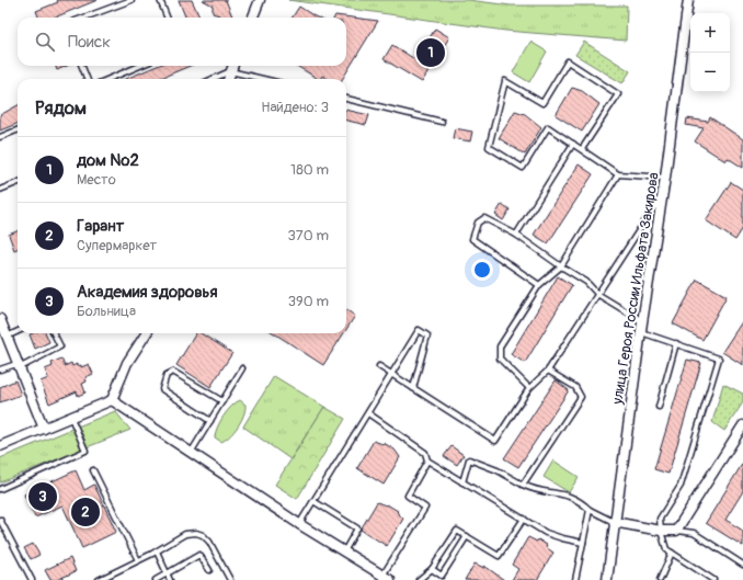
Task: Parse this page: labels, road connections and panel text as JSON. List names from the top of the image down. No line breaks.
{"streets":{"street":["улица Героя России Ильфата Закирова"]},"page":{"map_buttons":["+","−"],"search":"Поиск","pins":["1","3","2"],"heading":["Рядом","Найдено: 3"],"list":[{"mark":"1","name":"дом №2","note":"Место","value":"180 m"},{"mark":"2","name":"Гарант","note":"Супермаркет","value":"370 m"},{"mark":"3","name":"Академия здоровья","note":"Больница","value":"390 m"}]}}
